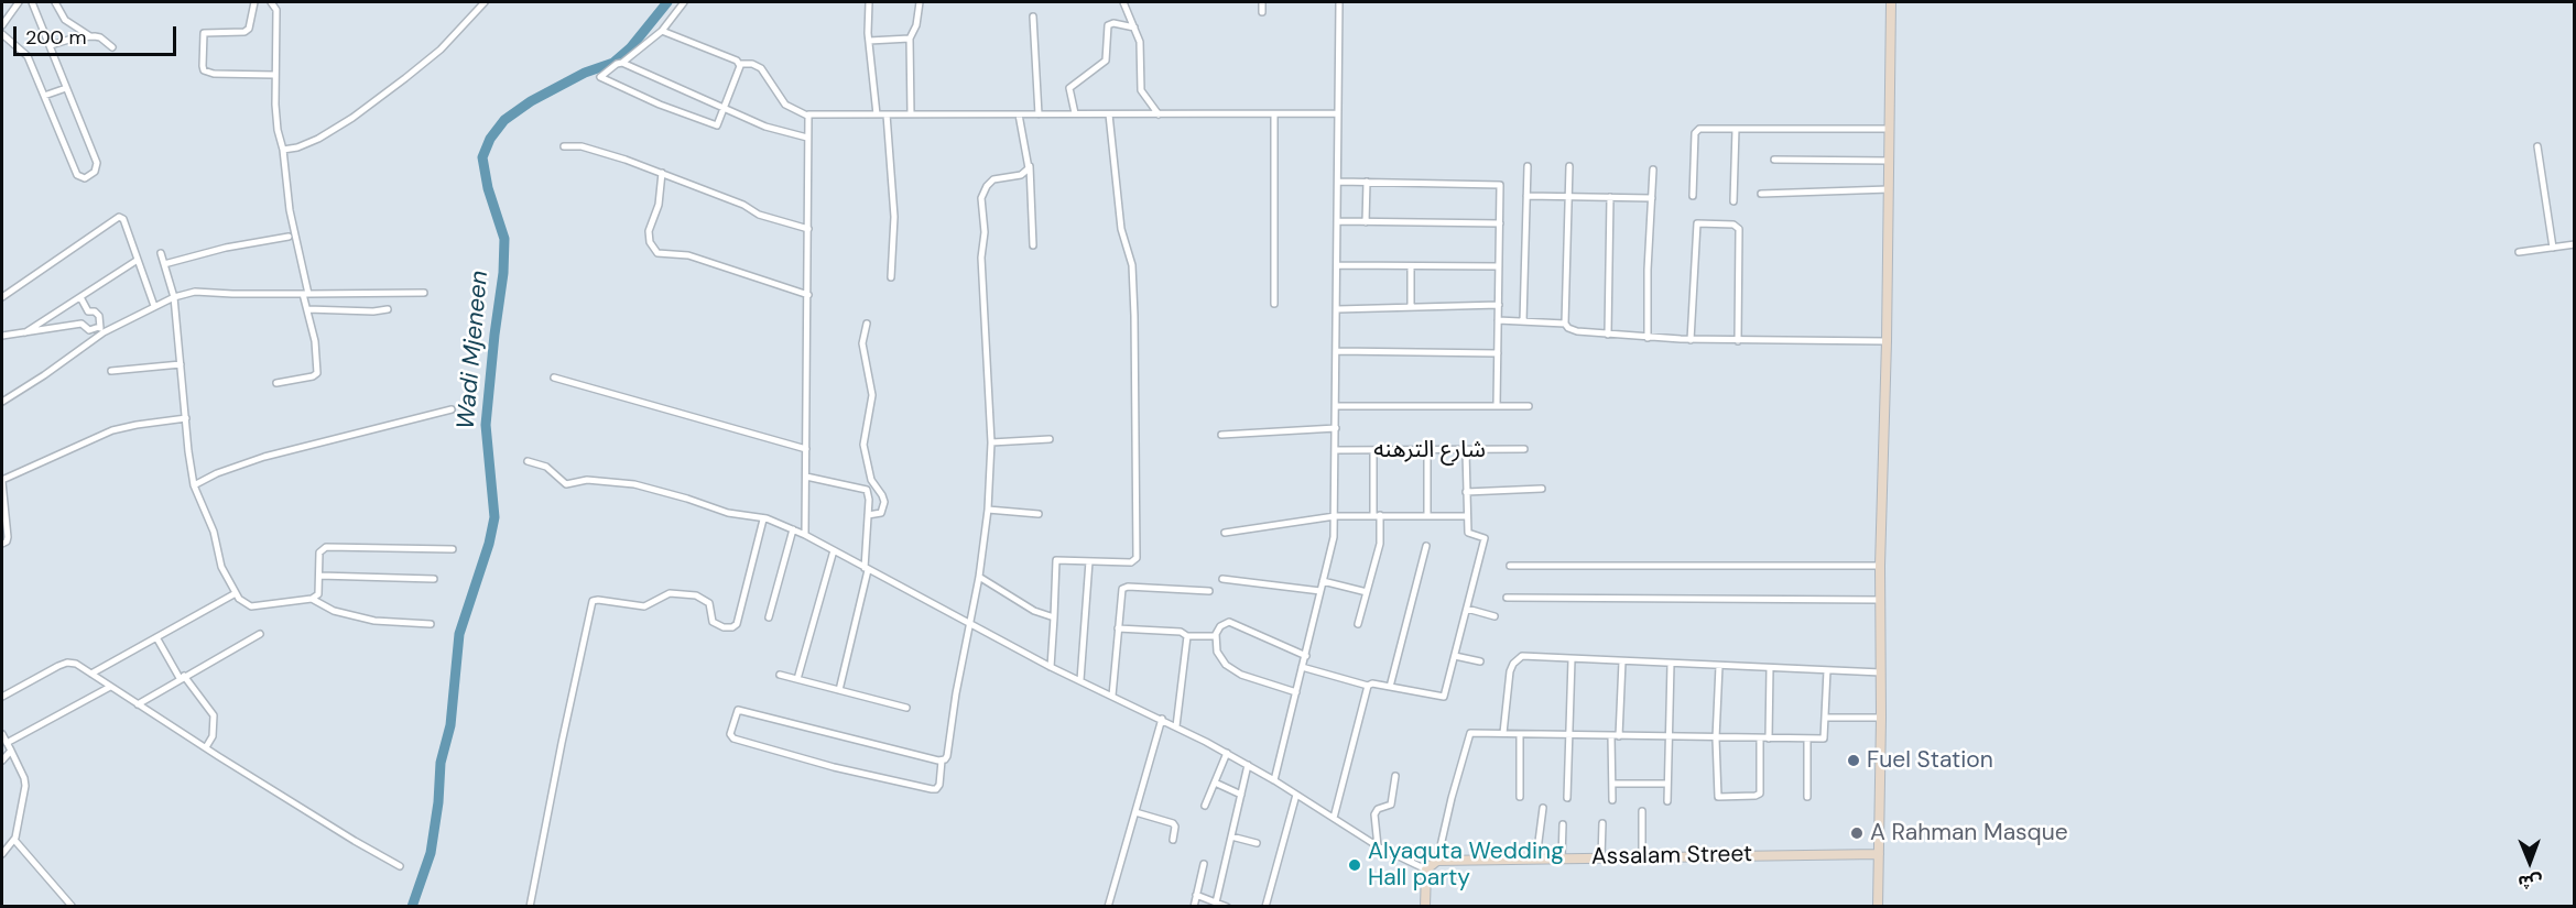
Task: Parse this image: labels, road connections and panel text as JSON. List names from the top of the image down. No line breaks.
{"streets":{"main road":["Assalam Street"],"street":["شارع الترهنه"]},"water":["Wadi Mjeneen"],"places":["Fuel Station","A Rahman Masque","Alyaquta Wedding Hall party"],"scale_bar":"200 m","north":"bottom"}
